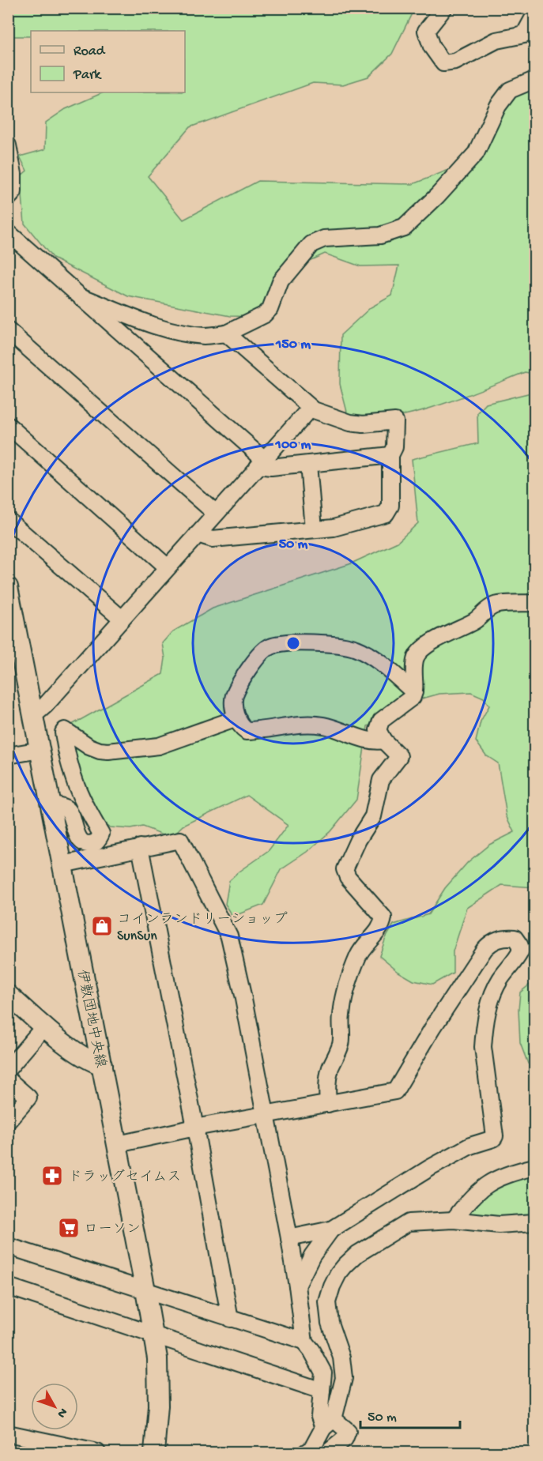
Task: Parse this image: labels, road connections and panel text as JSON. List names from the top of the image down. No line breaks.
{"streets":{"street":["伊敷団地中央線"]},"places":{"shop":["コインランドリーショップ SunSun"],"pharmacy":["ドラッグセイムス"],"supermarket":["ローソン"]},"legend":["Road","Park"],"scale_bar":"50 m","north":"bottom right","rings":["150 m","100 m","50 m"]}
